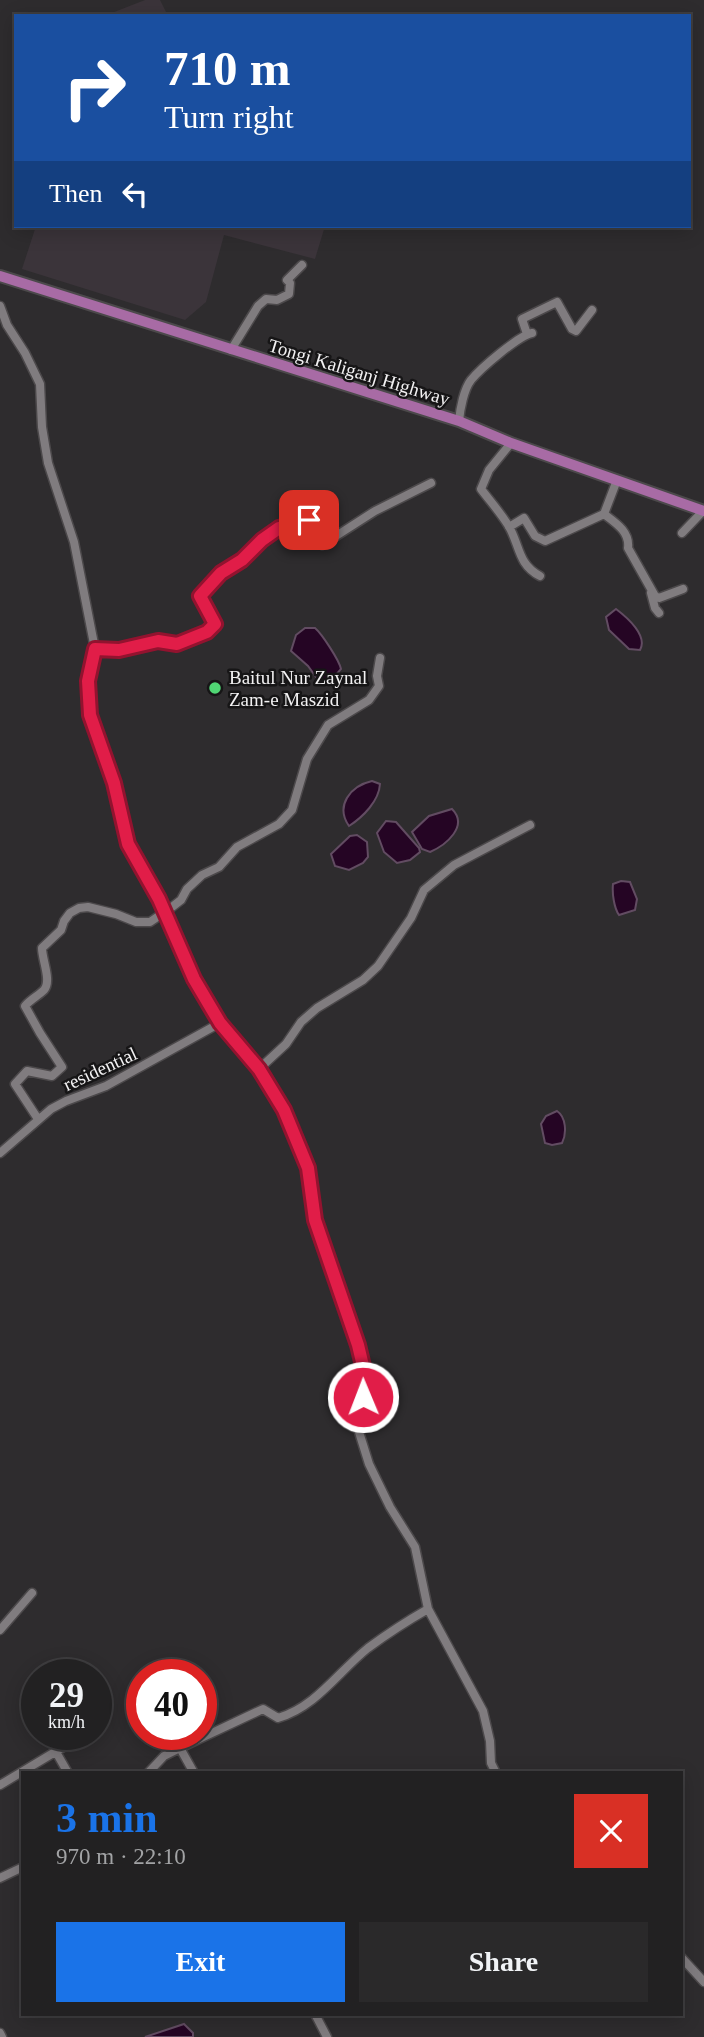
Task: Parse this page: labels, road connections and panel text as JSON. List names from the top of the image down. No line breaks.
{"streets":{"main road":["Tongi Kaliganj Highway"],"street":["residential"]},"places":["Baitul Nur Zaynal Zam-e Maszid"],"page":{"turn":["710 m","Turn right"],"then":"Then","speed":"29 km/h","limit":"40","heading":["3 min","970 m · 22:10"],"buttons":["Exit","Share"]}}
